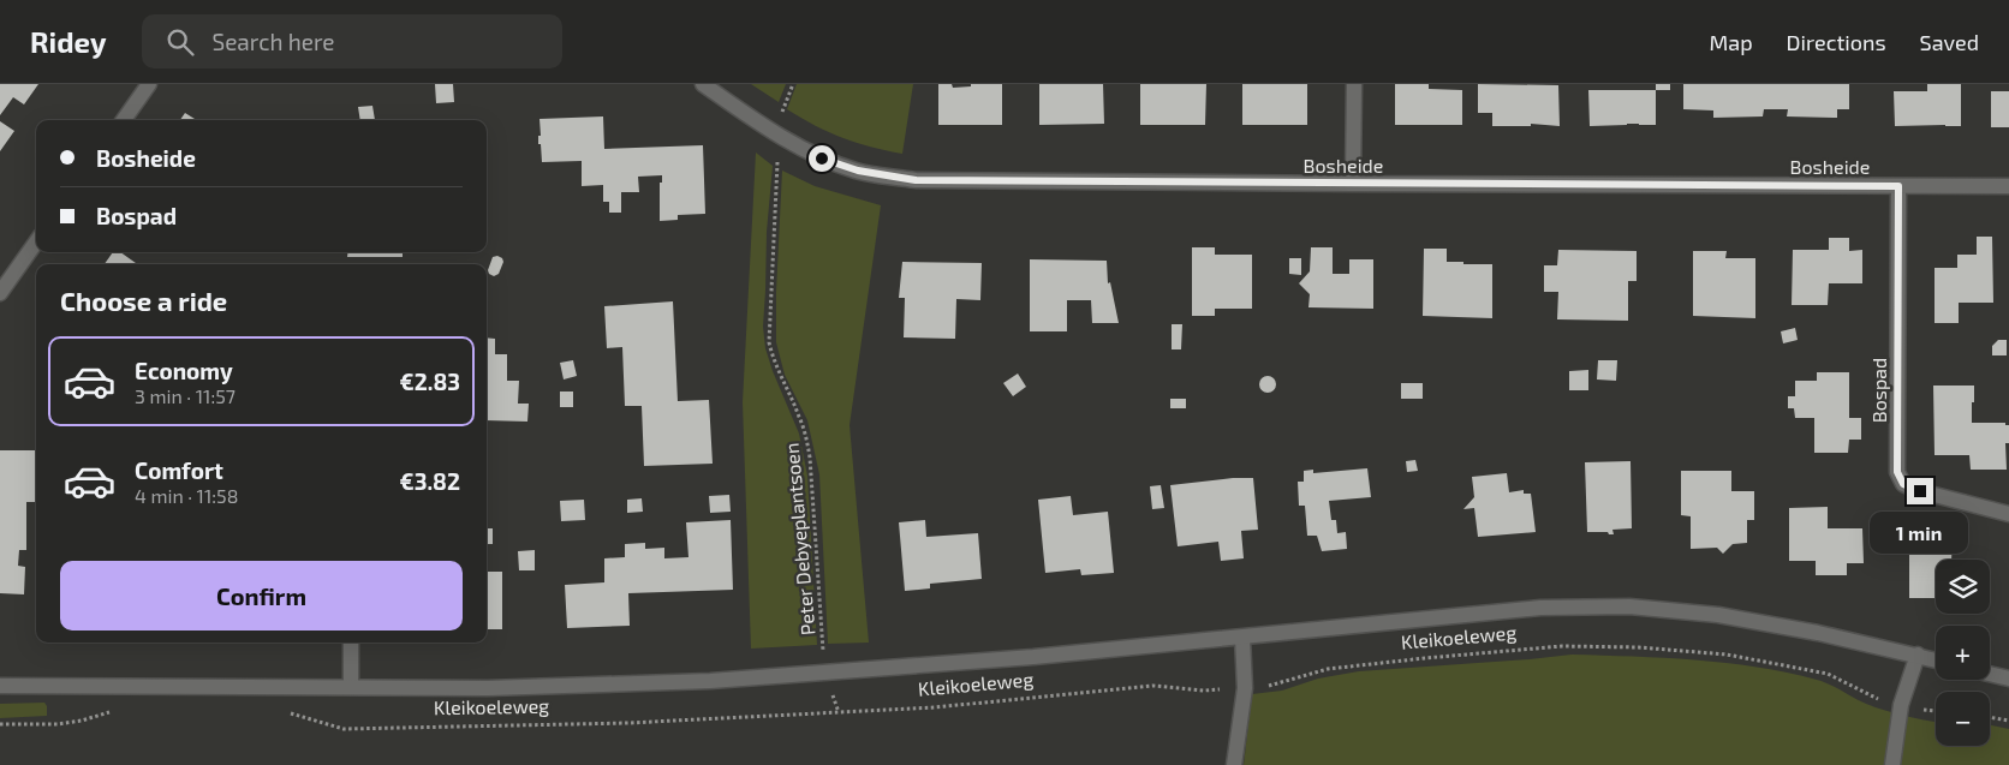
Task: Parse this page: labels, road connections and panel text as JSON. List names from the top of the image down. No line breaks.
{"streets":{"street":["Bosheide","Bospad","Kleikoeleweg"],"path":["Peter Debyeplantsoen"]},"crossings":[["Bosheide","Bospad"],["Bosheide","Peter Debyeplantsoen"],["Peter Debyeplantsoen","Kleikoeleweg"]],"page":{"header":"Ridey","search":"Search here","nav":["Map","Directions","Saved"],"banner":["Bosheide","Bospad"],"heading":"Choose a ride","list":[{"name":"Economy","note":"3 min · 11:57","value":"€2.83"},{"name":"Comfort","note":"4 min · 11:58","value":"€3.82"}],"bubble":"1 min","buttons":"Confirm","map_buttons":["+","−"]}}
